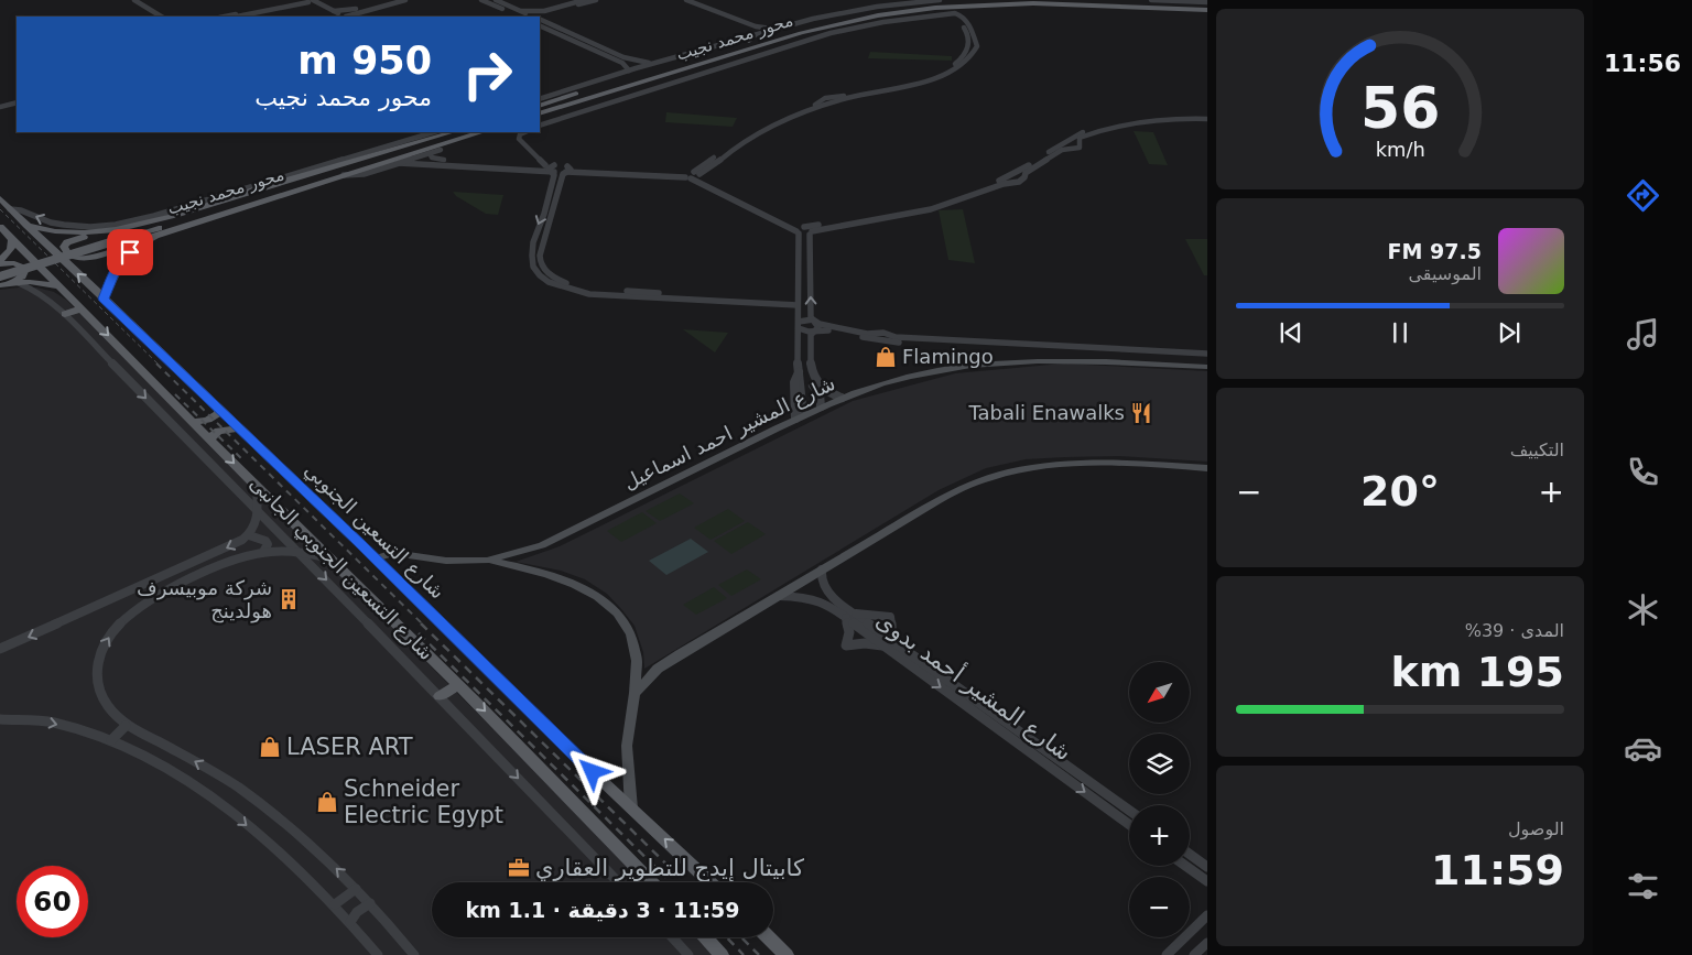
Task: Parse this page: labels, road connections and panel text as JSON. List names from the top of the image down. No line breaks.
{"streets":{"main road":["محور محمد نجيب","شارع المشير احمد اسماعيل","شارع التسعين الجنوبي"],"street":["شارع التسعين الجنوبي الجانبى","شارع المشير أحمد بدوى"]},"crossings":[["محور محمد نجيب","شارع التسعين الجنوبي"]],"one_way":["شارع التسعين الجنوبي الجانبى"],"places":{"shop":["Flamingo","LASER ART","Schneider Electric Egypt"],"restaurant":["Tabali Enawalks"],"building":["شركة موبيسرف هولدينج"],"office":["كابيتال إيدج للتطوير العقاري"]},"north":"bottom left","page":{"tabs":"11:56","turn":["950 m","محور محمد نجيب"],"song":["97.5 FM","الموسيقى"],"tile":["التكييف",["المدى · 39%","195 km"],["الوصول","11:59"]],"heat":["−","20°","+"],"map_buttons":["+","−"],"limit":"60","trip":"11:59 · 3 دقيقة · 1.1 km","gauge":["56","km/h"]}}
